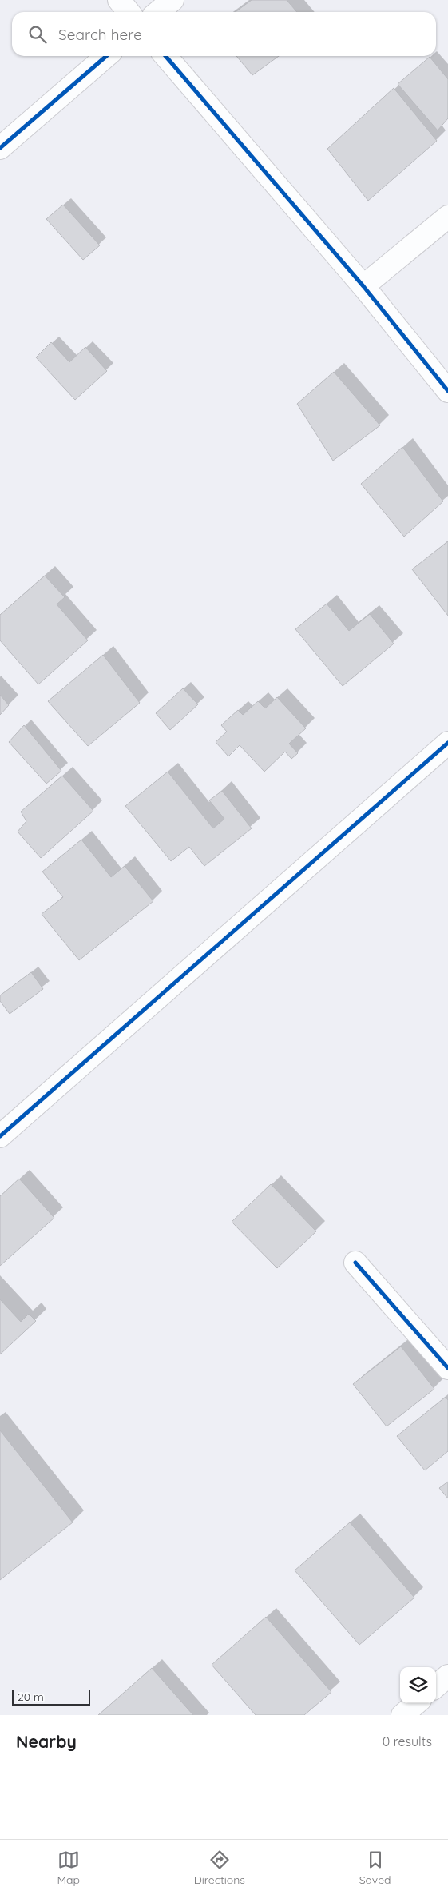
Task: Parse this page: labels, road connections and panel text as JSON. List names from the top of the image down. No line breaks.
{"scale_bar":"20 m","page":{"search":"Search here","scale":"20 m","heading":["Nearby","0 results"],"nav":["Map","Directions","Saved"]}}
